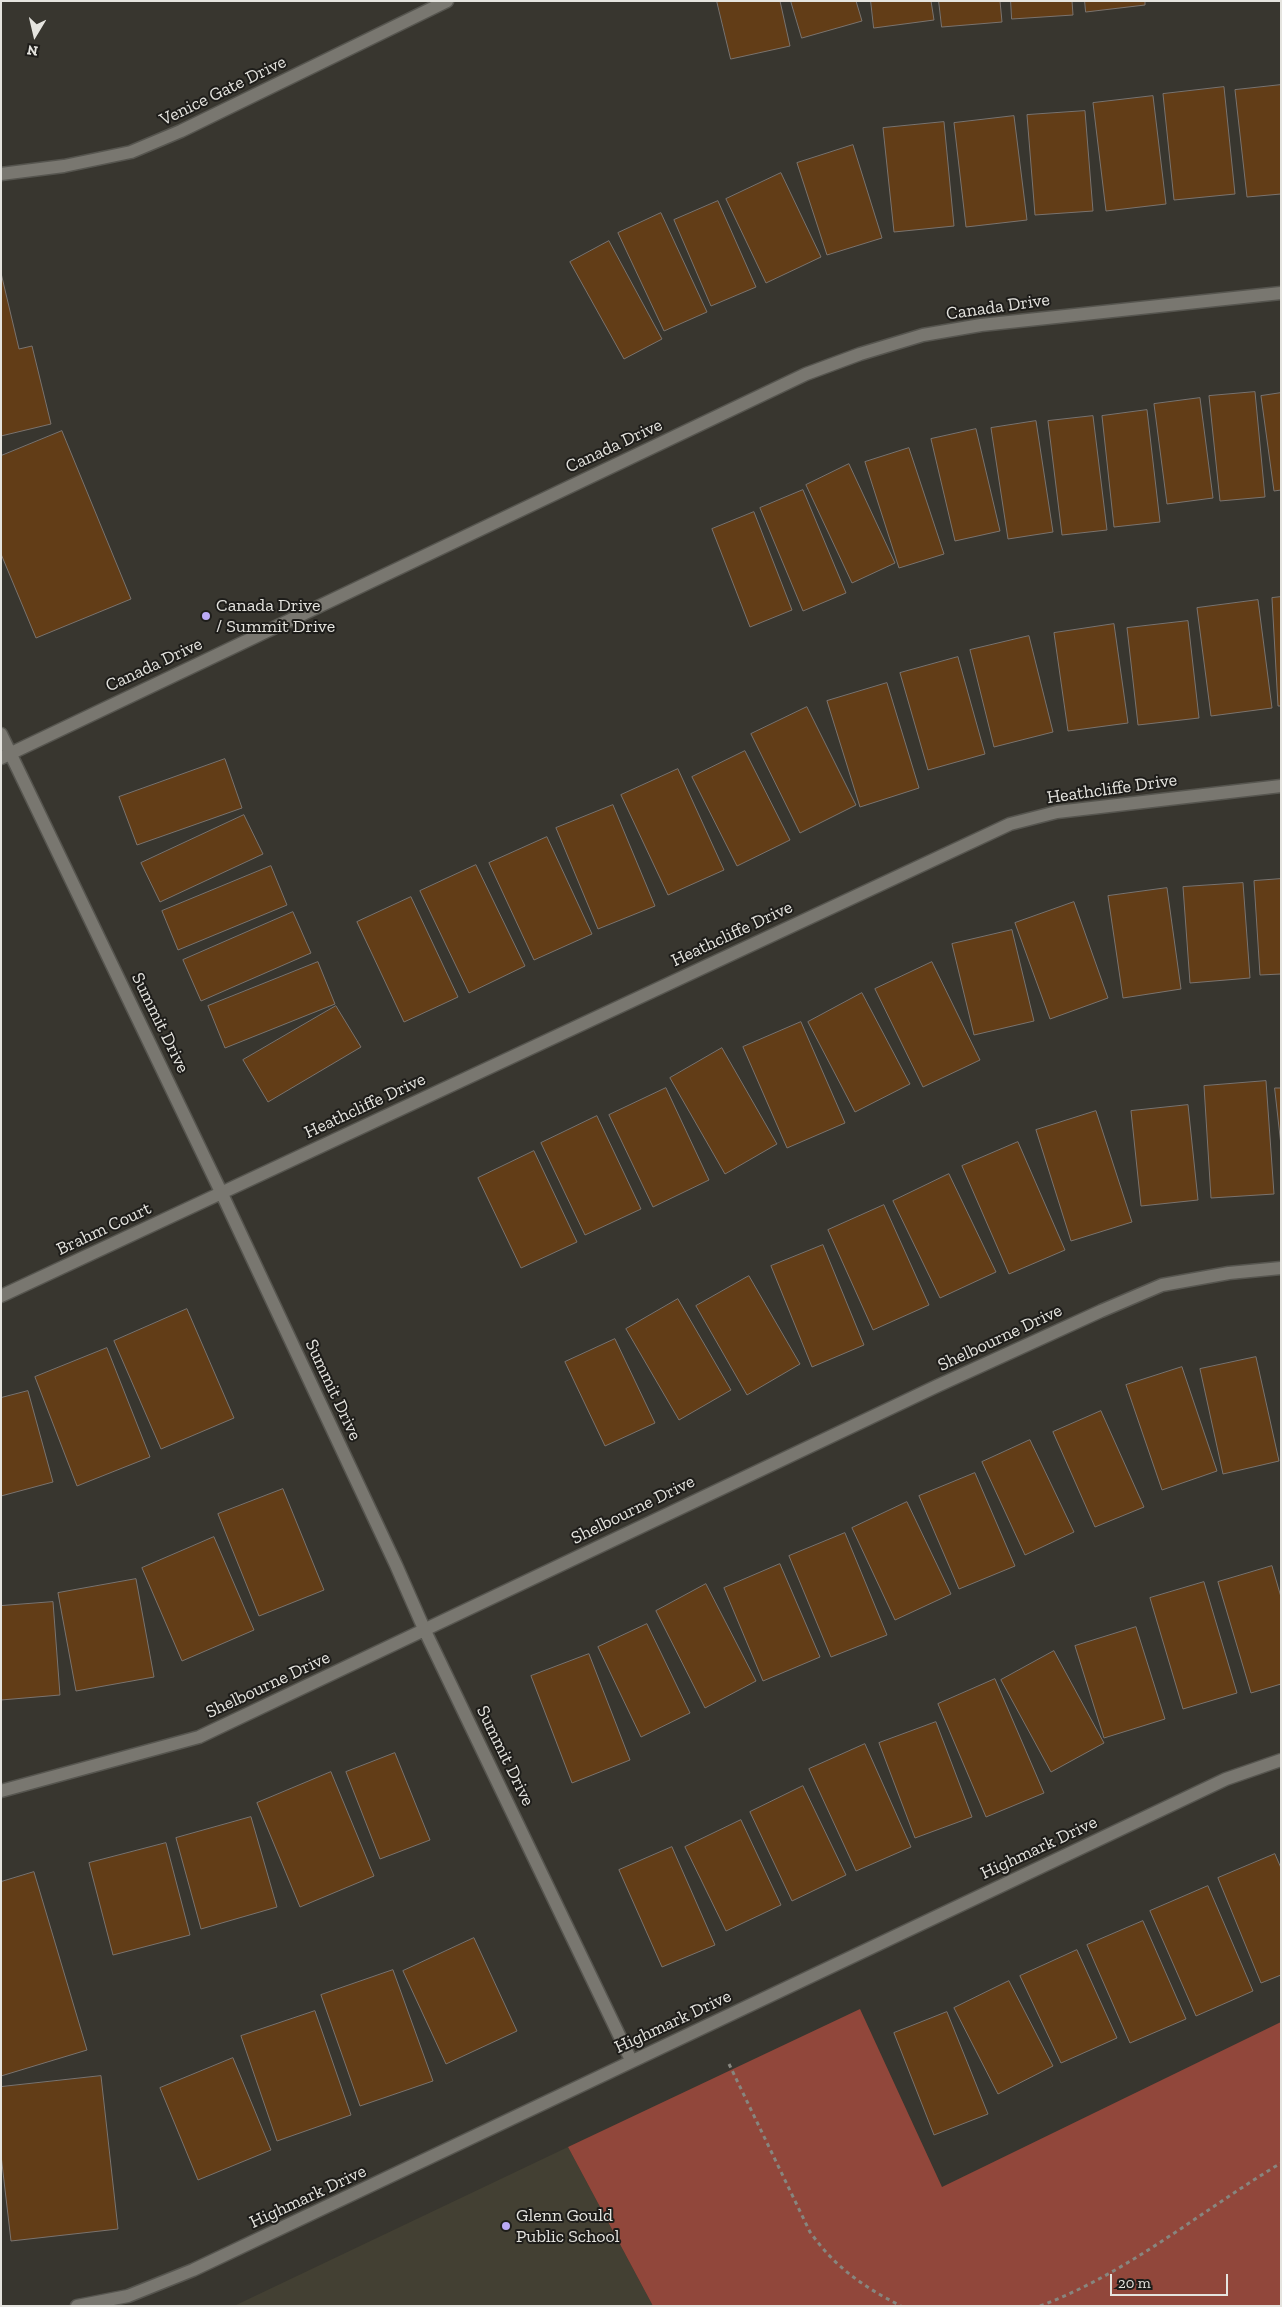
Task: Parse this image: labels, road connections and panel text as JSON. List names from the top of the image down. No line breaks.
{"streets":{"street":["Venice Gate Drive","Canada Drive","Heathcliffe Drive","Summit Drive","Brahm Court","Shelbourne Drive","Highmark Drive"]},"crossings":[["Canada Drive","Summit Drive"],["Heathcliffe Drive","Summit Drive"],["Heathcliffe Drive","Brahm Court"],["Summit Drive","Brahm Court"],["Summit Drive","Shelbourne Drive"],["Summit Drive","Highmark Drive"]],"places":["Canada Drive / Summit Drive","Glenn Gould Public School"],"scale_bar":"20 m","north":"bottom"}
